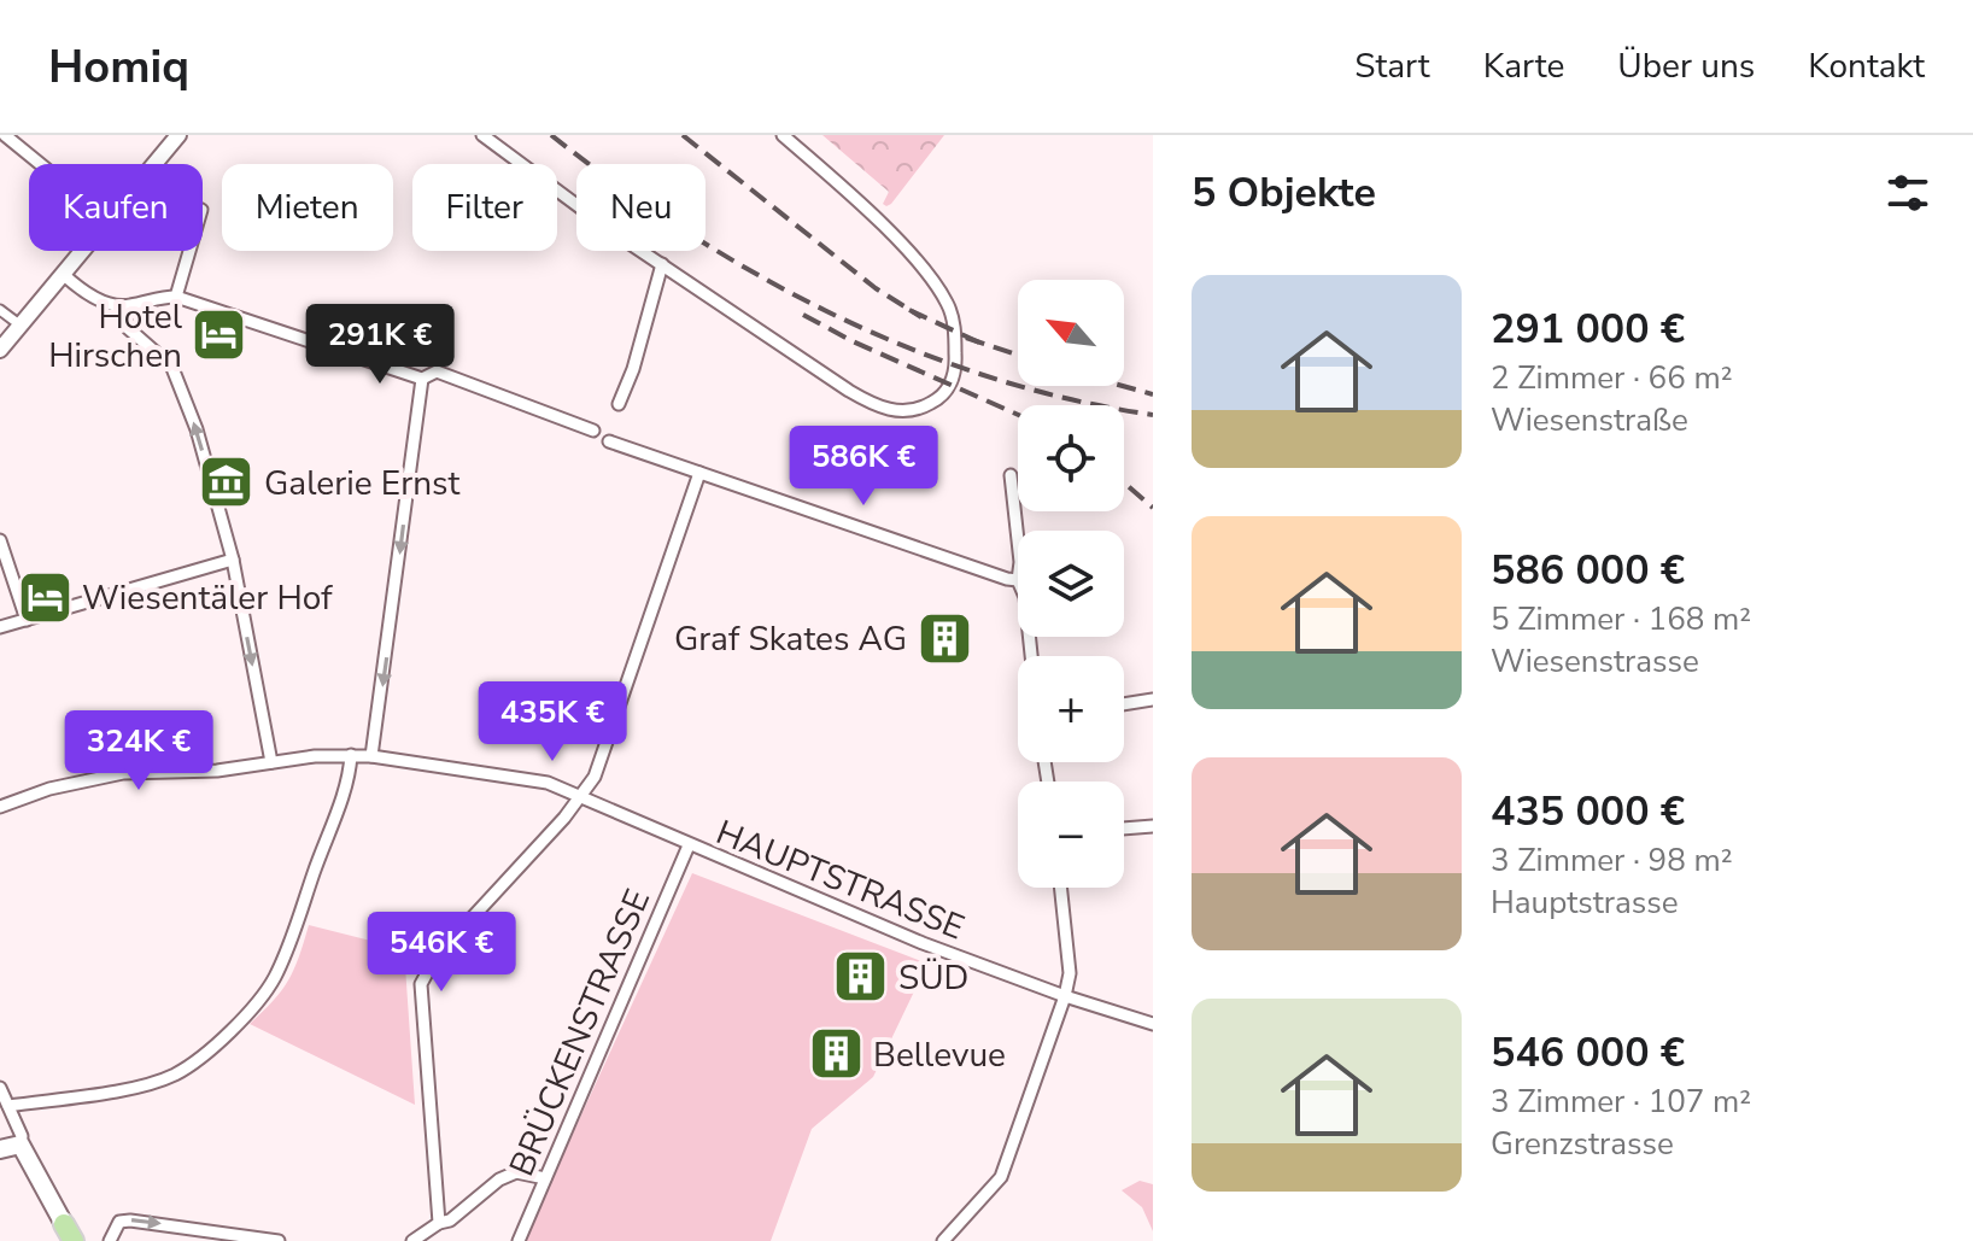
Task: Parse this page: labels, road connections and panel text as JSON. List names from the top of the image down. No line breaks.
{"streets":{"street":["HAUPTSTRASSE","BRÜCKENSTRASSE"]},"crossings":[["HAUPTSTRASSE","BRÜCKENSTRASSE"]],"places":{"hotel":["Hotel Hirschen","Wiesentäler Hof"],"museum":["Galerie Ernst"],"building":["Graf Skates AG","SÜD","Bellevue"]},"north":"top left","page":{"header":"Homiq","nav":["Start","Karte","Über uns","Kontakt"],"heading":"5 Objekte","chip":["Kaufen","Mieten","Filter","Neu"],"list":[{"name":"291 000 €","note":"2 Zimmer · 66 m² · Wiesenstraße"},{"name":"586 000 €","note":"5 Zimmer · 168 m² · Wiesenstrasse"},{"name":"435 000 €","note":"3 Zimmer · 98 m² · Hauptstrasse"},{"name":"546 000 €","note":"3 Zimmer · 107 m² · Grenzstrasse"}],"map_buttons":["+","−"],"price":["291K €","586K €","435K €","324K €","546K €"]}}
